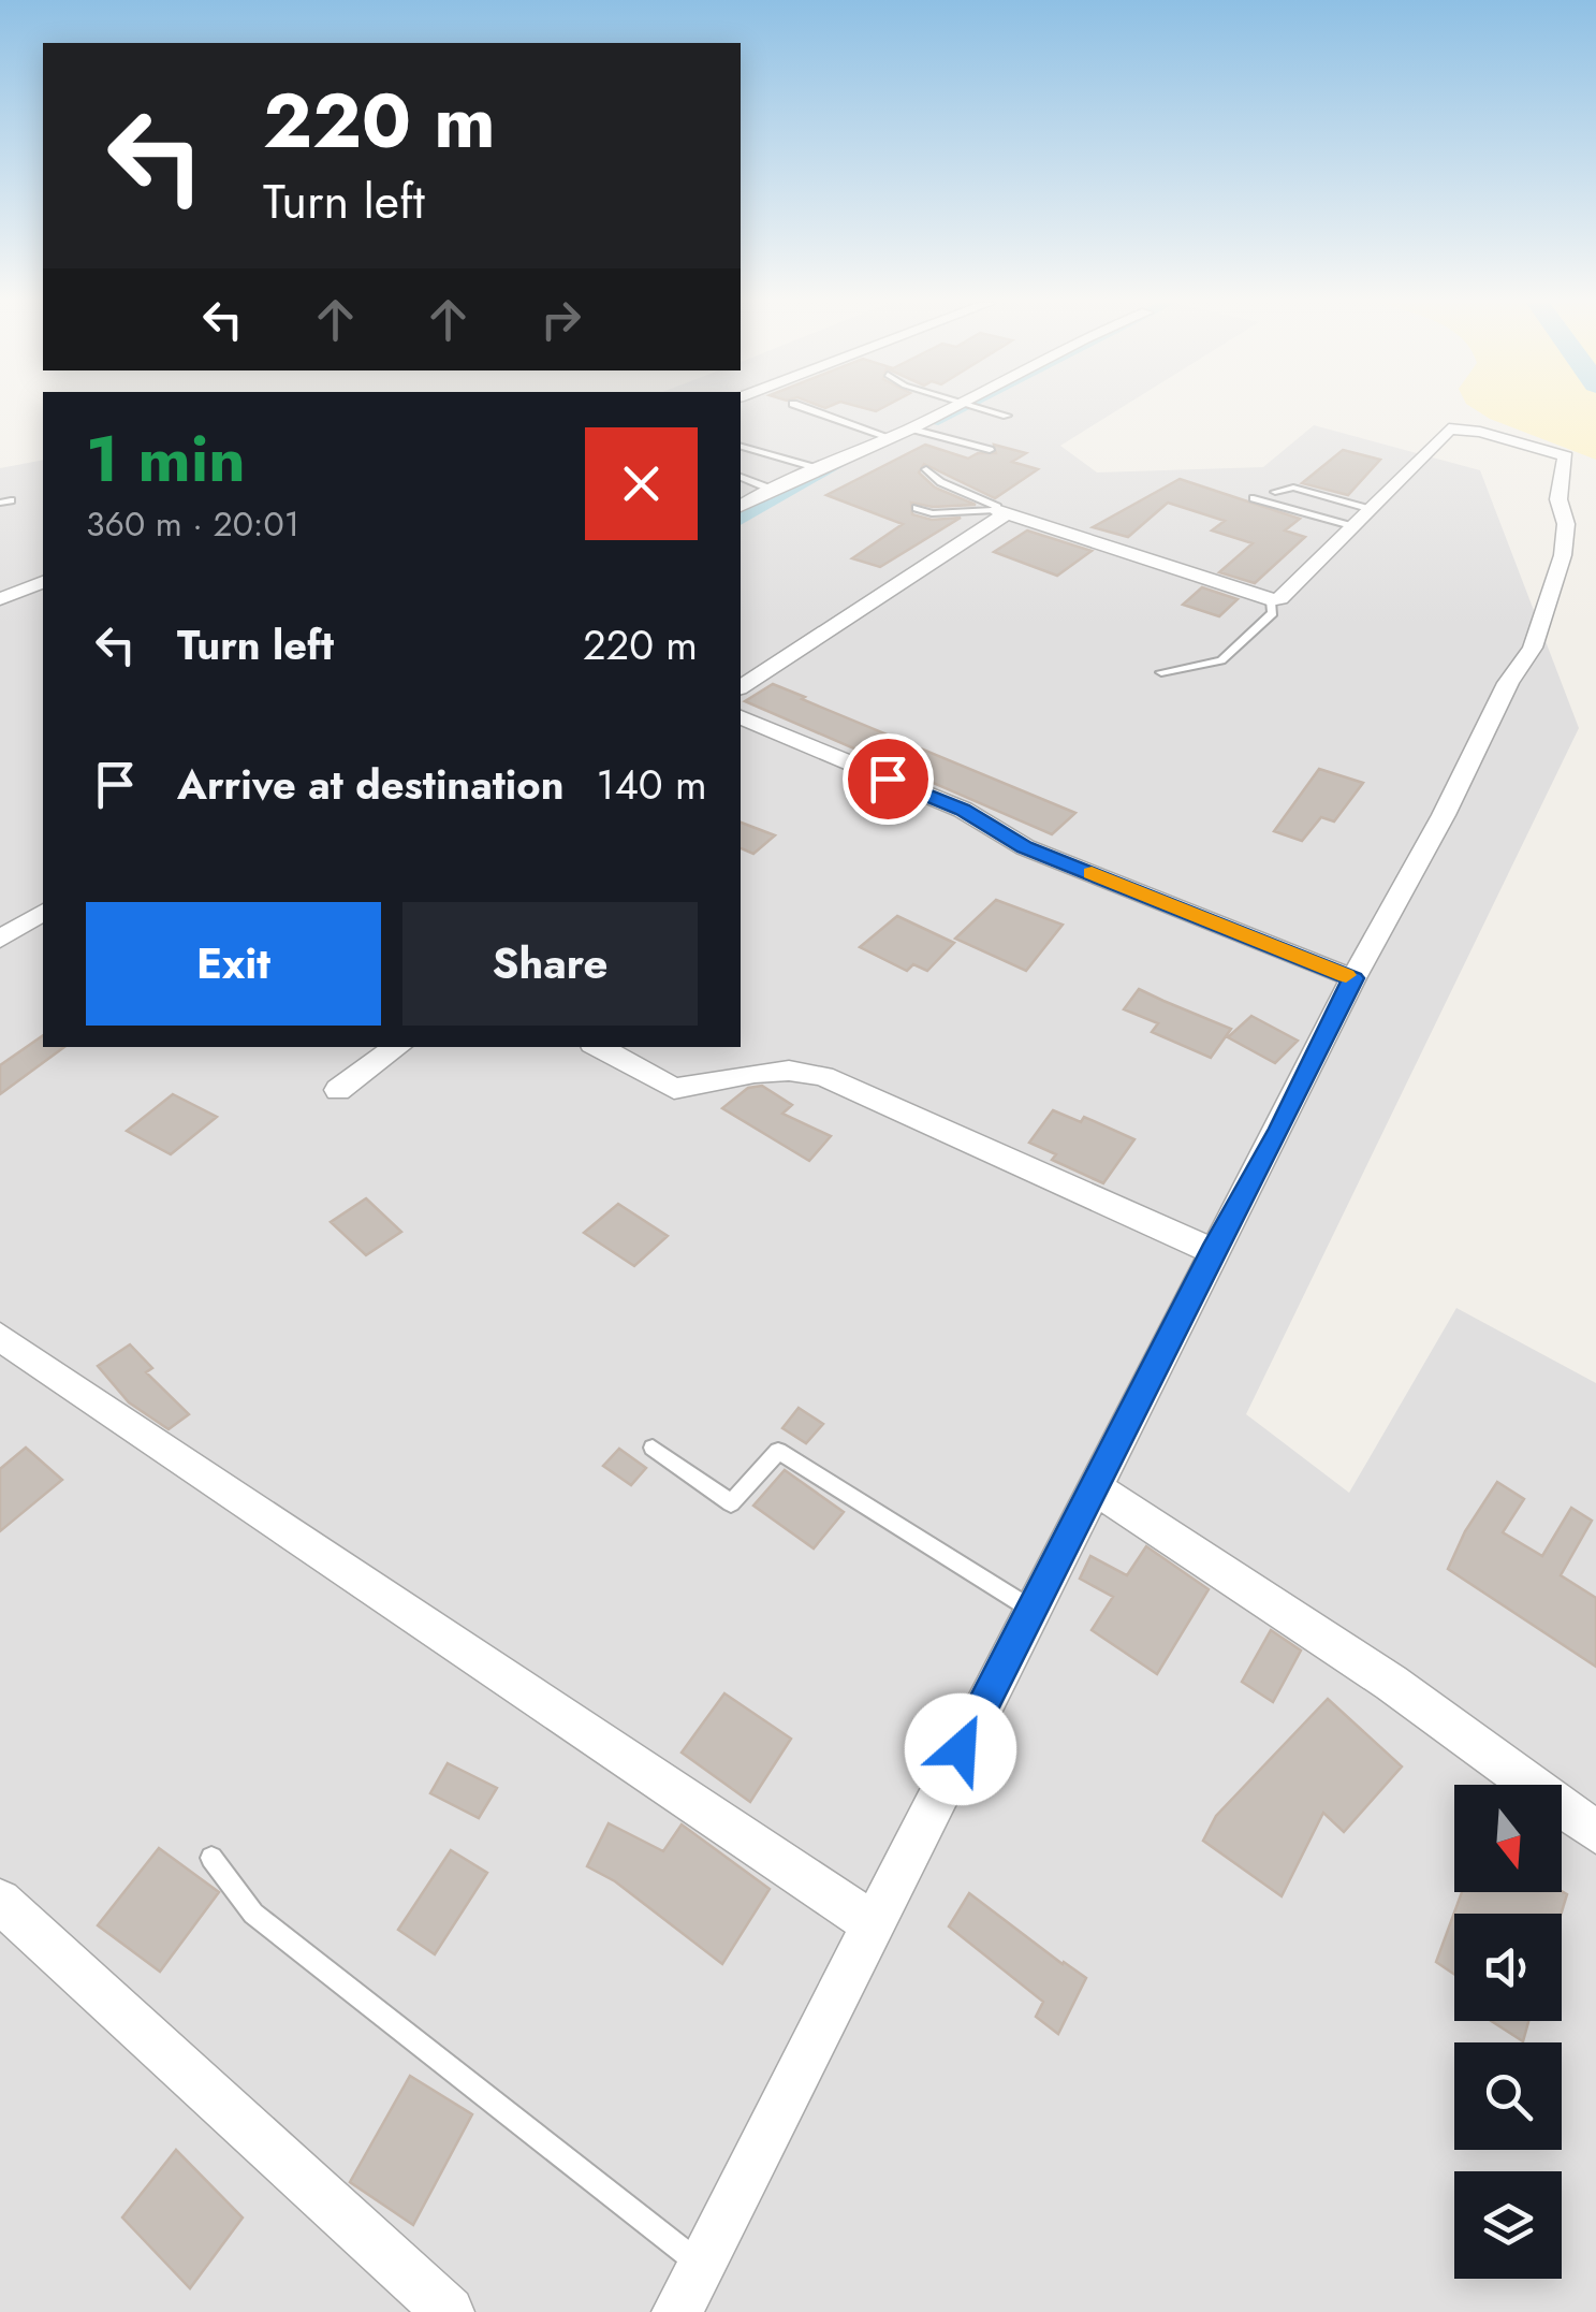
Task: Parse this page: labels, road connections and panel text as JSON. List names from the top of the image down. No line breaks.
{"north":"bottom","page":{"turn":["220 m","Turn left"],"heading":["1 min","360 m · 20:01"],"list":[{"name":"Turn left","value":"220 m"},{"name":"Arrive at destination","value":"140 m"}],"buttons":["Exit","Share"]}}
